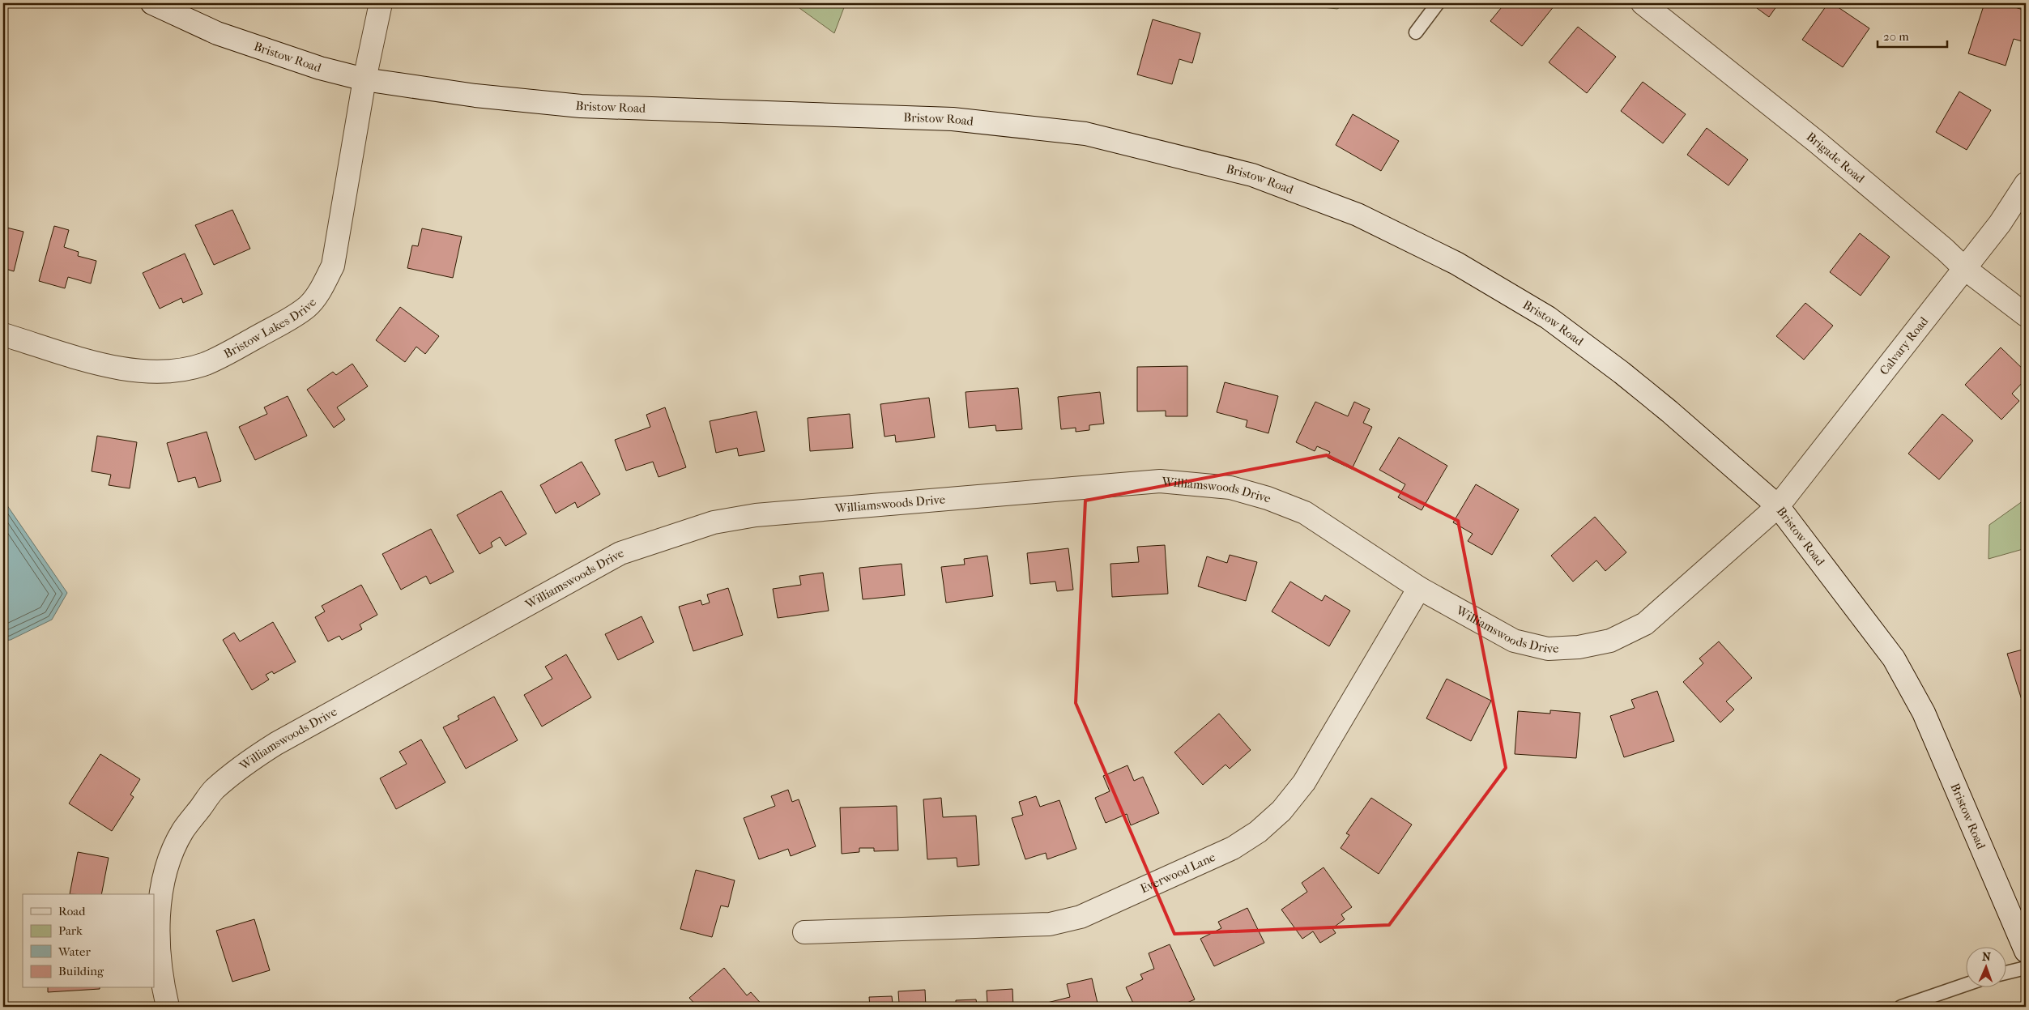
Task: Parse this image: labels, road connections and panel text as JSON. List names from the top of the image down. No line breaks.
{"streets":{"street":["Bristow Road","Brigade Road","Bristow Lakes Drive","Calvary Road","Williamswoods Drive","Everwood Lane"]},"crossings":[["Bristow Road","Bristow Lakes Drive"],["Bristow Road","Calvary Road"],["Bristow Road","Williamswoods Drive"],["Brigade Road","Calvary Road"],["Calvary Road","Williamswoods Drive"],["Williamswoods Drive","Everwood Lane"]],"legend":["Road","Park","Water","Building"],"scale_bar":"20 m","north":"top"}
